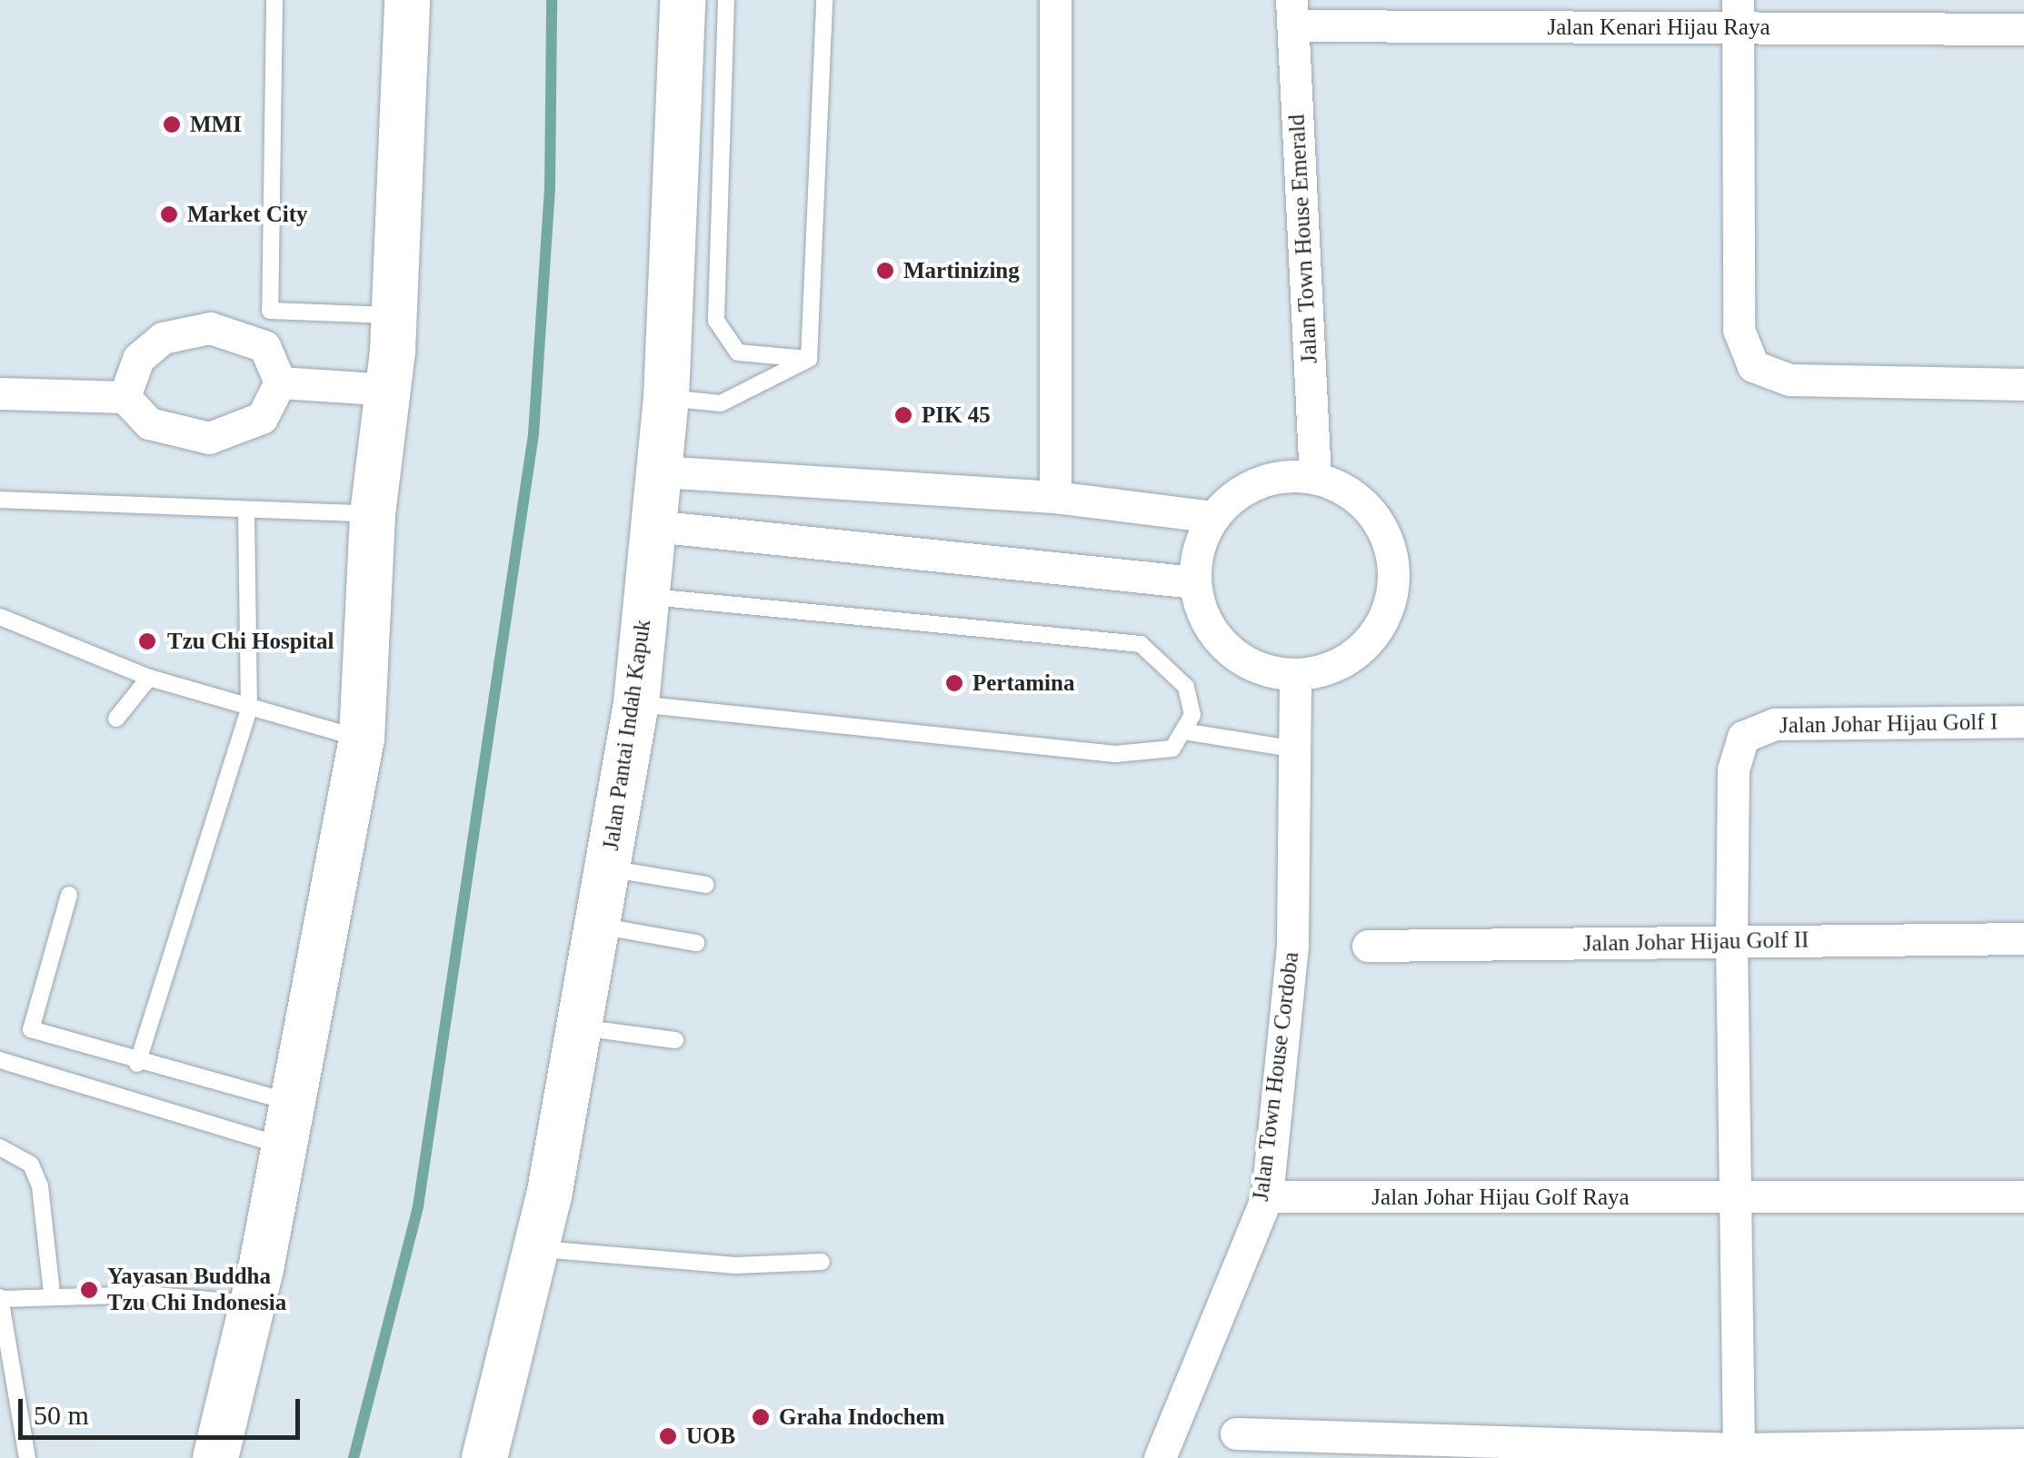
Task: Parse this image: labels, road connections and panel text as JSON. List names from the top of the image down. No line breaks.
{"streets":{"main road":["Jalan Pantai Indah Kapuk"],"street":["Jalan Kenari Hijau Raya","Jalan Town House Emerald","Jalan Johar Hijau Golf I","Jalan Johar Hijau Golf II","Jalan Town House Cordoba","Jalan Johar Hijau Golf Raya"]},"crossings":[["Jalan Kenari Hijau Raya","Jalan Town House Emerald"],["Jalan Town House Emerald","Jalan Town House Cordoba"],["Jalan Johar Hijau Golf I","Jalan Johar Hijau Golf II"],["Jalan Town House Cordoba","Jalan Johar Hijau Golf Raya"]],"places":["MMI","Market City","Martinizing","PIK 45","Tzu Chi Hospital","Pertamina","Yayasan Buddha Tzu Chi Indonesia","Graha Indochem","UOB"],"scale_bar":"50 m"}
